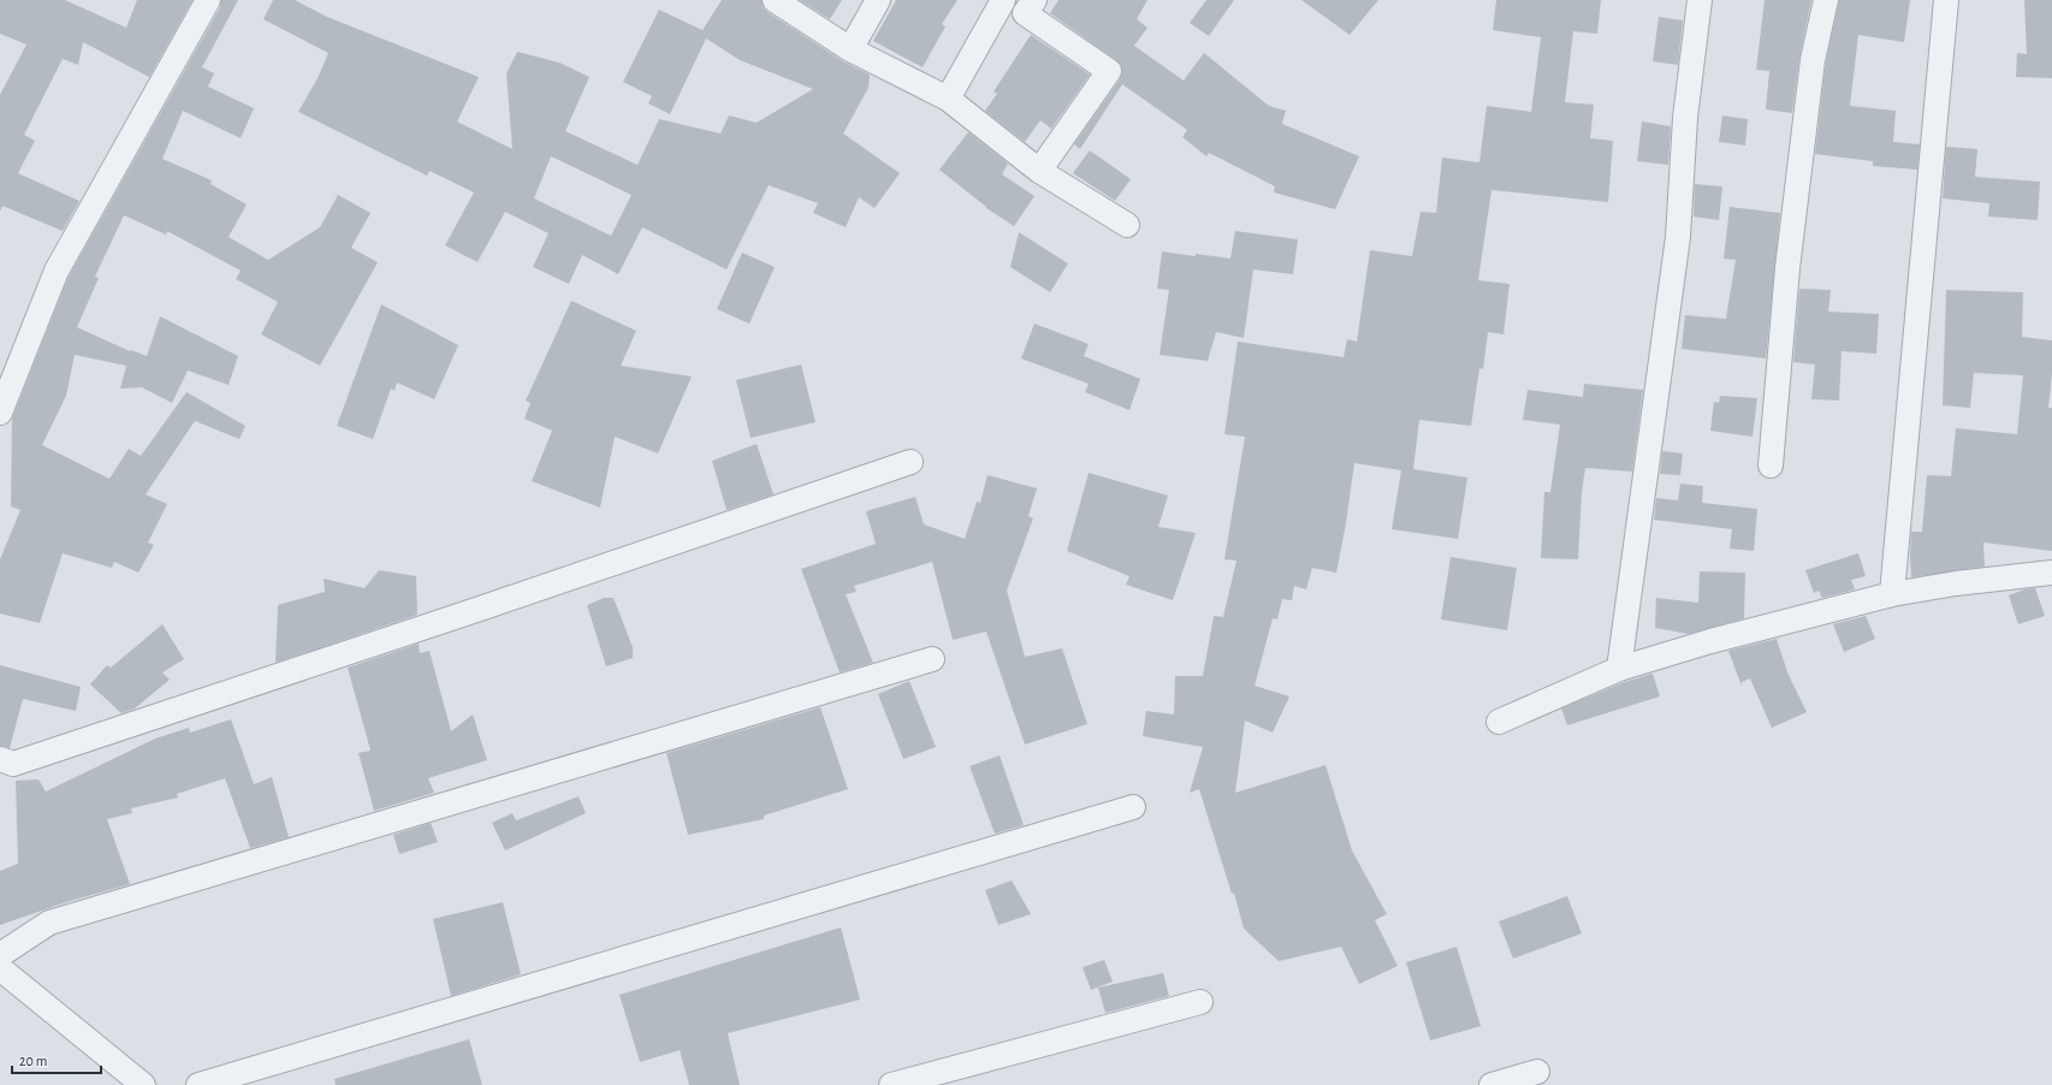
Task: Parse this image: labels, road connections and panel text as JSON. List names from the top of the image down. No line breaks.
{"scale_bar":"20 m"}
